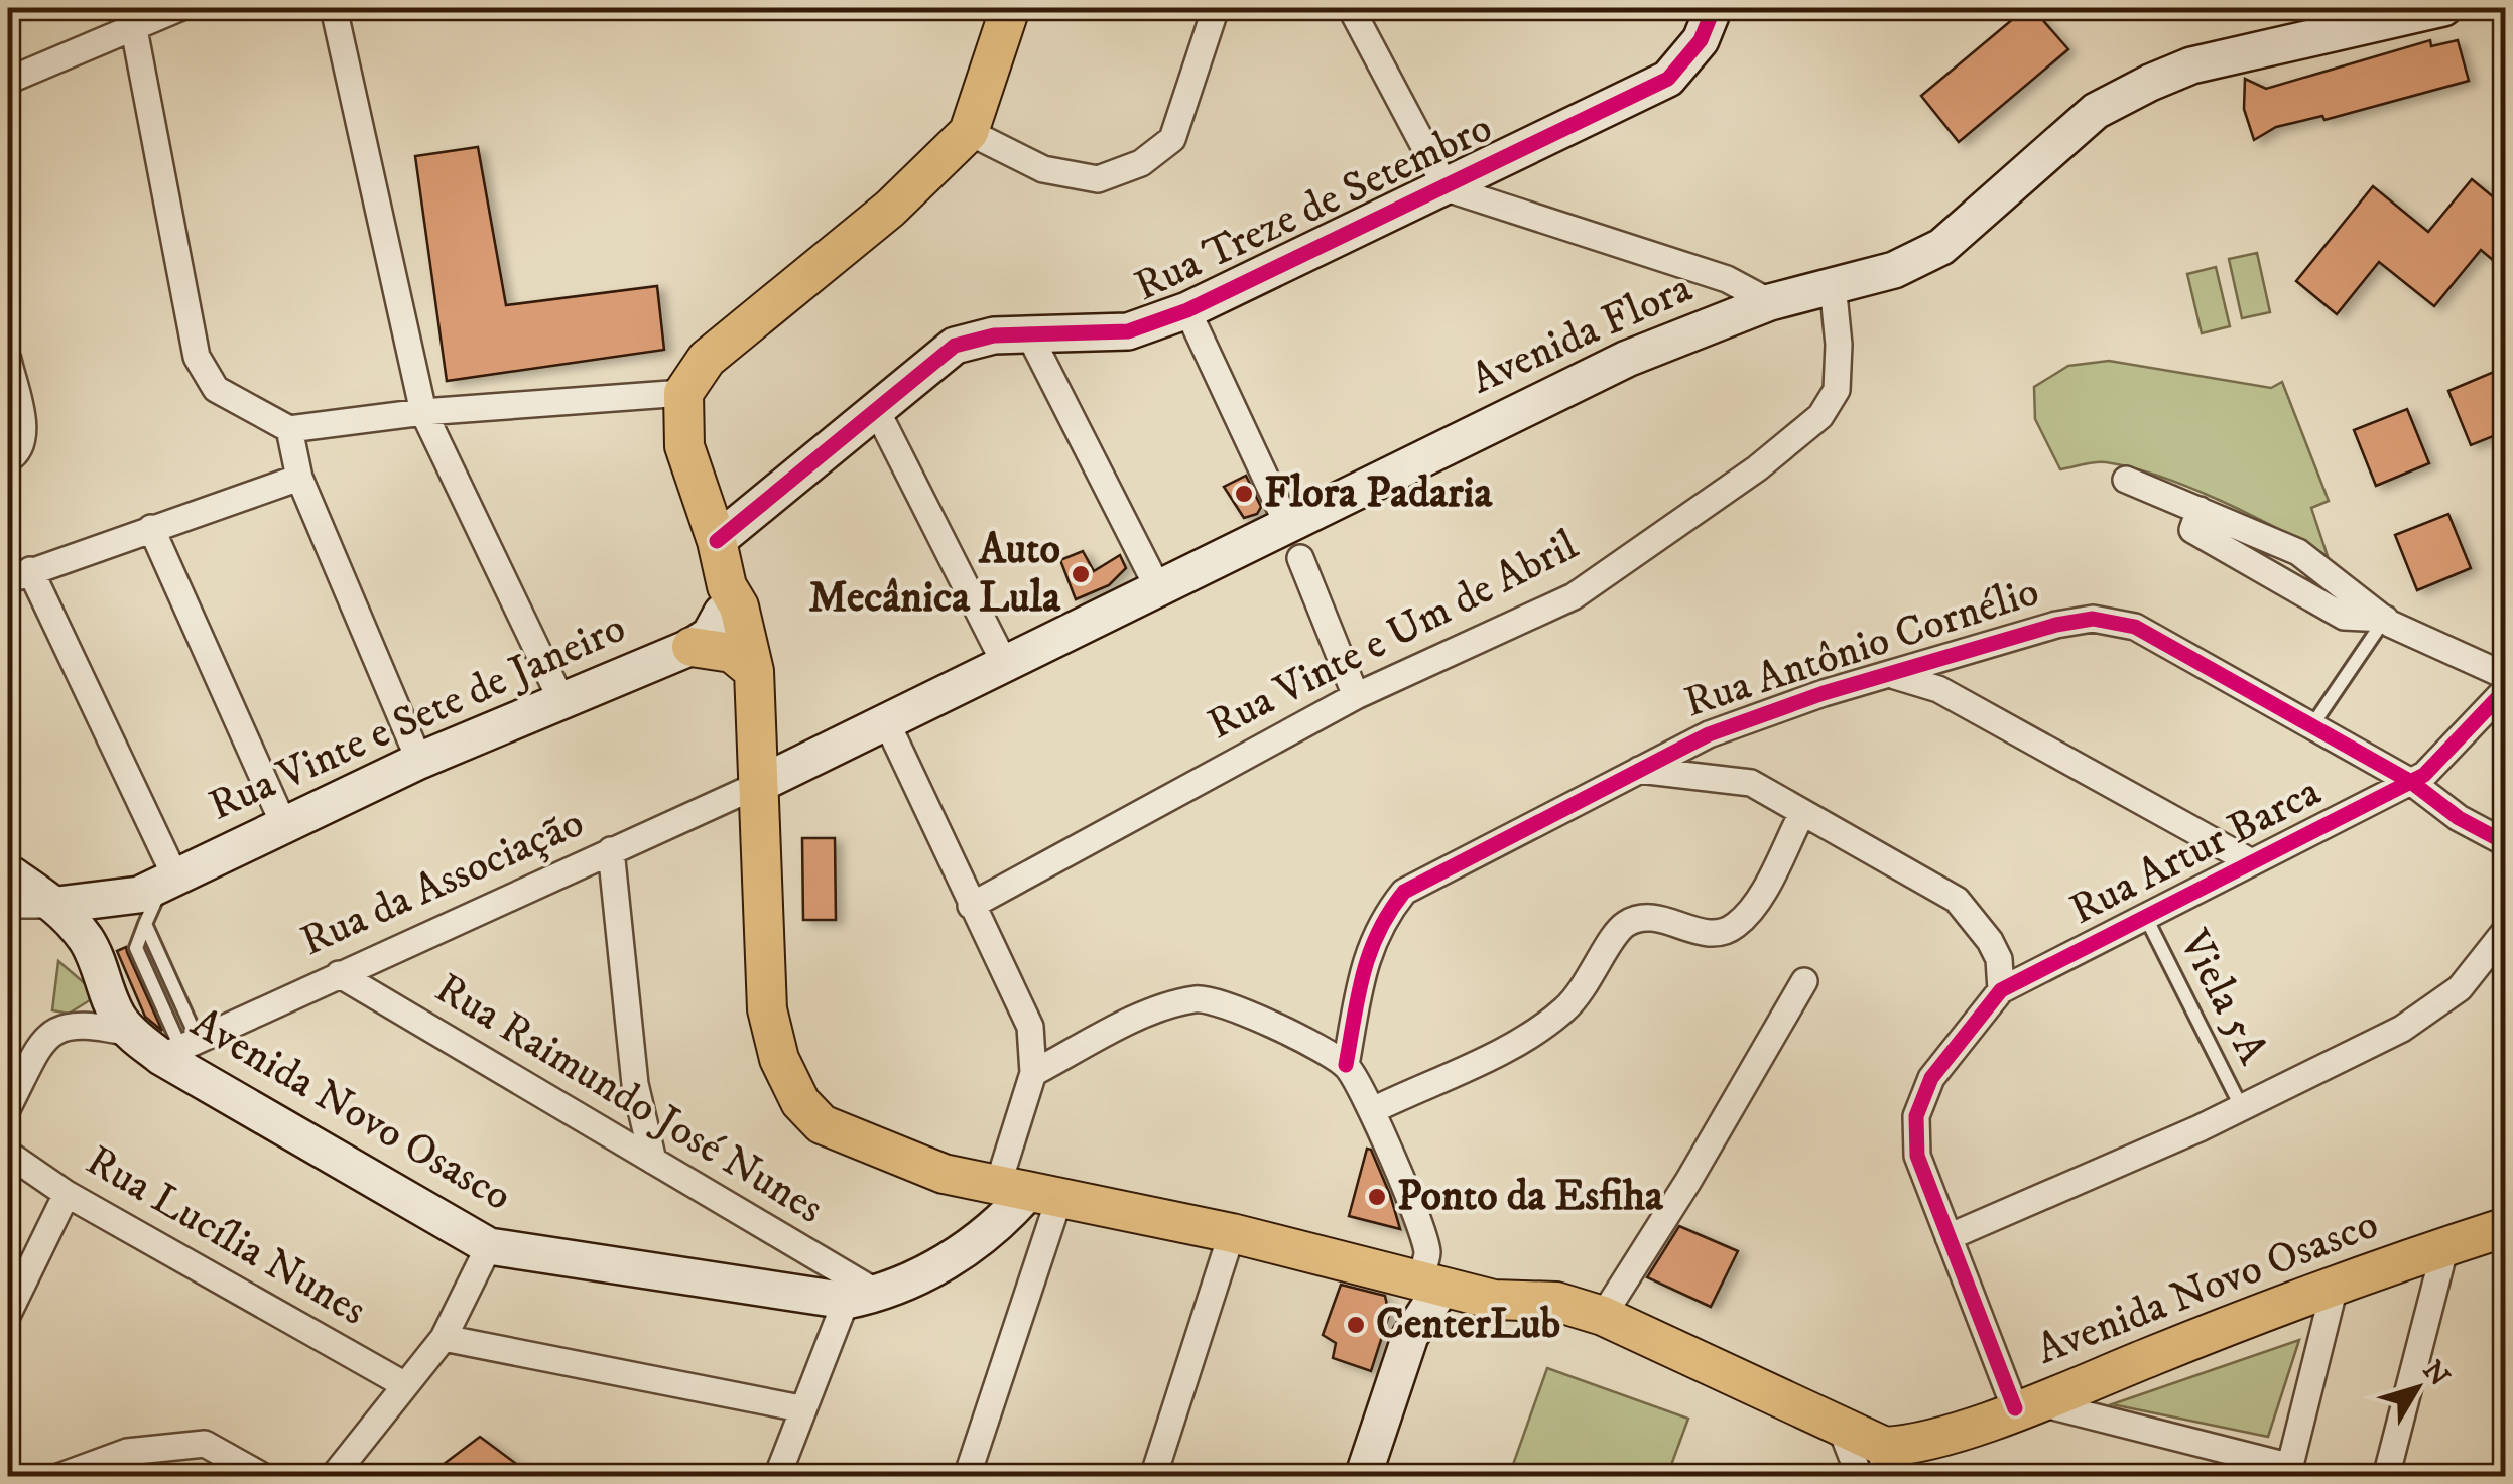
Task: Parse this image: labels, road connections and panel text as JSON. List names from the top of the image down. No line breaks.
{"streets":{"main road":["Rua Treze de Setembro","Avenida Flora","Rua Vinte e Sete de Janeiro","Avenida Novo Osasco"],"street":["Rua Vinte e Um de Abril","Rua Antônio Cornélio","Rua Artur Barca","Rua da Associação","Rua Raimundo José Nunes","Rua Lucília Nunes"],"lane":["Viela 5A"]},"crossings":[["Rua Treze de Setembro","Avenida Novo Osasco"],["Avenida Flora","Rua Vinte e Um de Abril"],["Avenida Flora","Rua da Associação"],["Avenida Flora","Avenida Novo Osasco"],["Rua Antônio Cornélio","Rua Artur Barca"],["Rua Vinte e Sete de Janeiro","Avenida Novo Osasco"],["Rua Artur Barca","Viela 5A"],["Rua da Associação","Rua Raimundo José Nunes"],["Rua da Associação","Avenida Novo Osasco"],["Rua Raimundo José Nunes","Avenida Novo Osasco"]],"places":["Flora Padaria","Auto Mecânica Lula","Ponto da Esfiha","CenterLub"],"north":"top right"}
